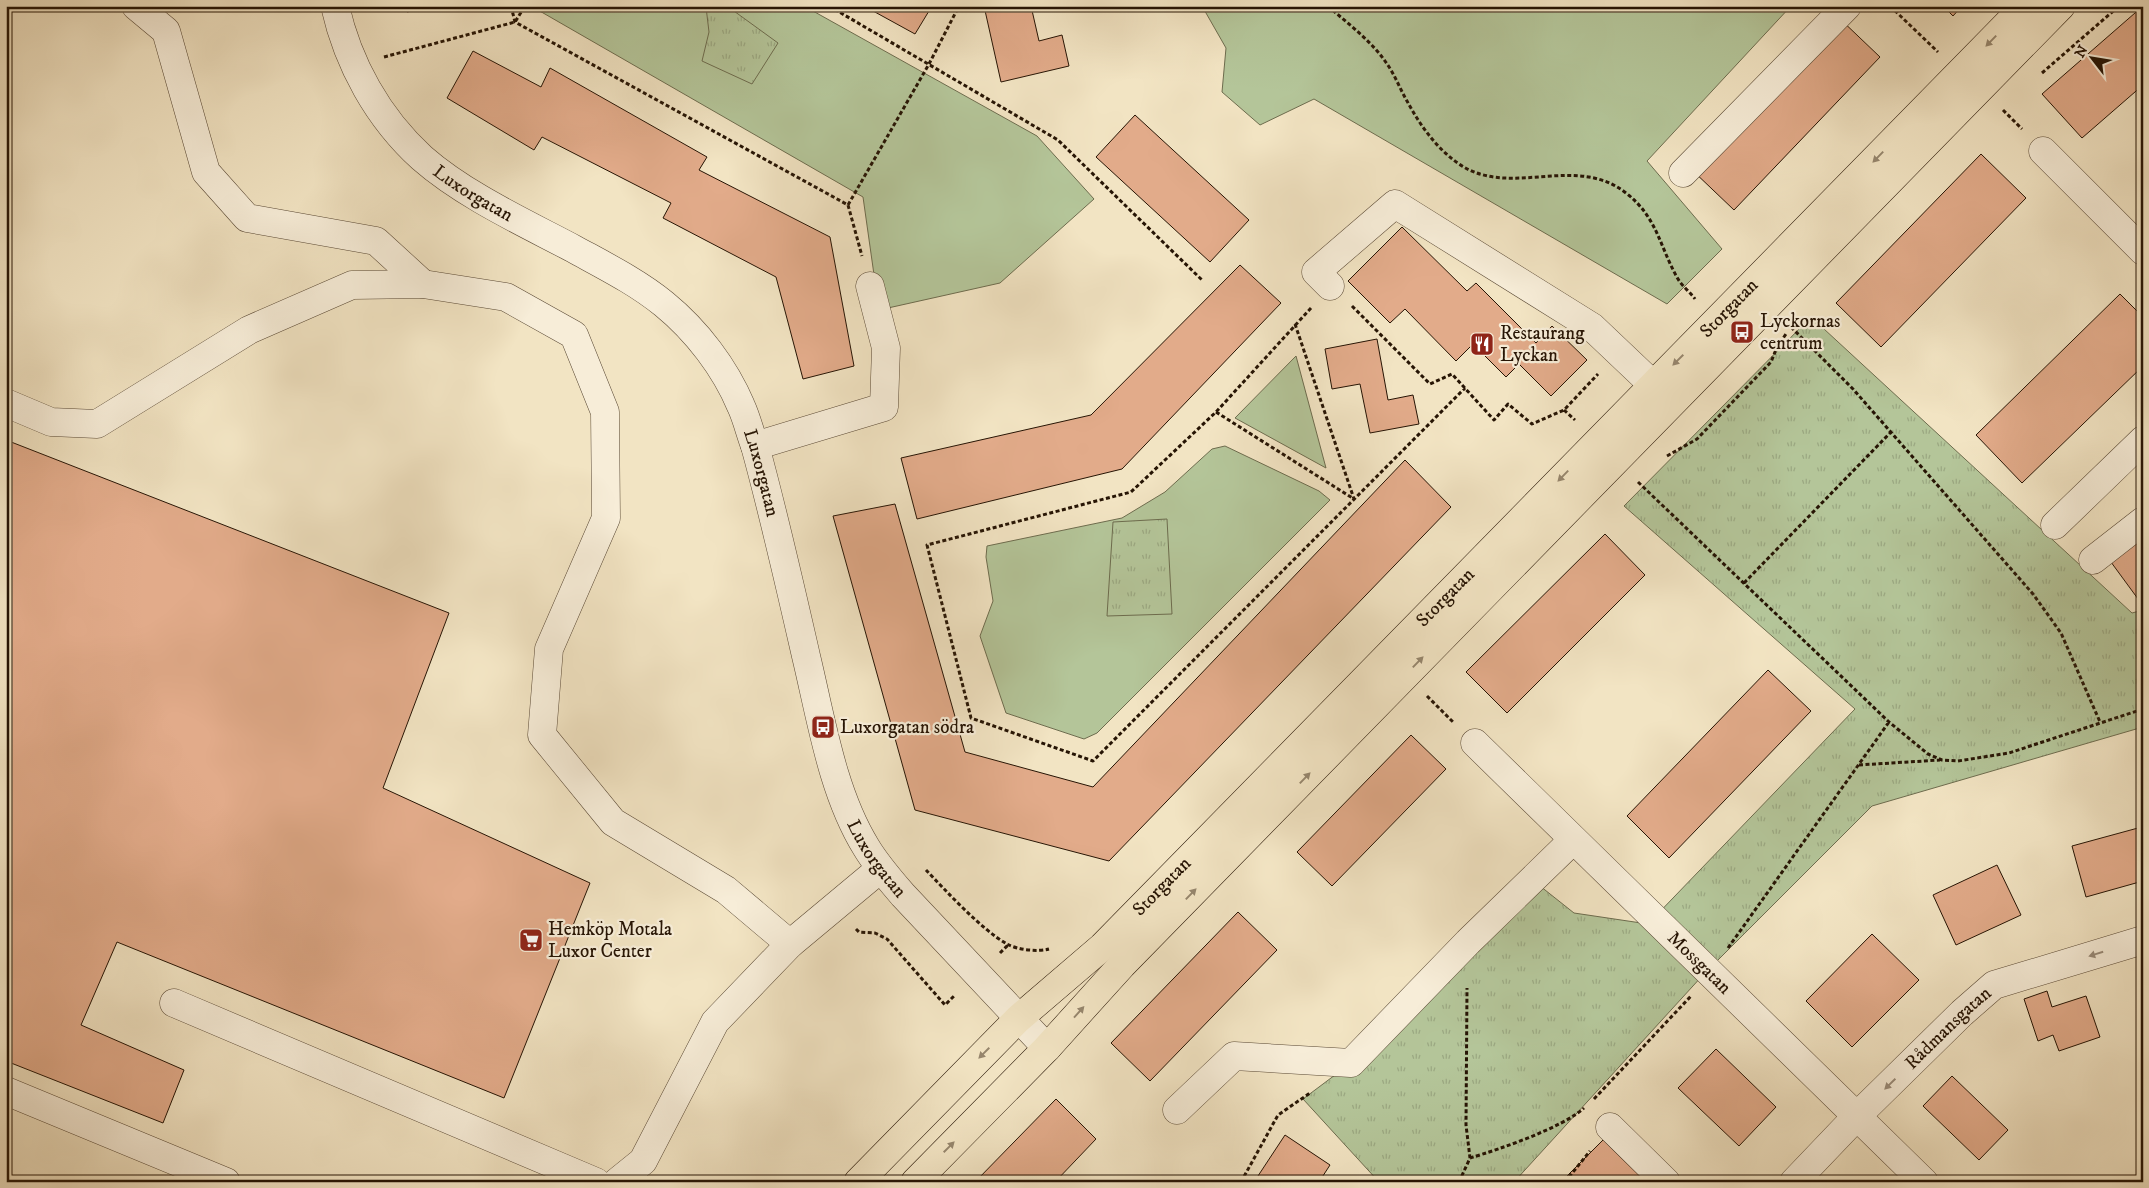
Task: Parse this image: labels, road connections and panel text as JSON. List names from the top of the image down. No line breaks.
{"streets":{"main road":["Storgatan"],"street":["Luxorgatan","Mossgatan","Rådmansgatan"]},"crossings":[["Luxorgatan","Storgatan"],["Mossgatan","Rådmansgatan"]],"one_way":["Rådmansgatan"],"places":{"bus stop":["Lyckornas centrum","Luxorgatan södra"],"restaurant":["Restaurang Lyckan"],"supermarket":["Hemköp Motala Luxor Center"]},"north":"top left"}
